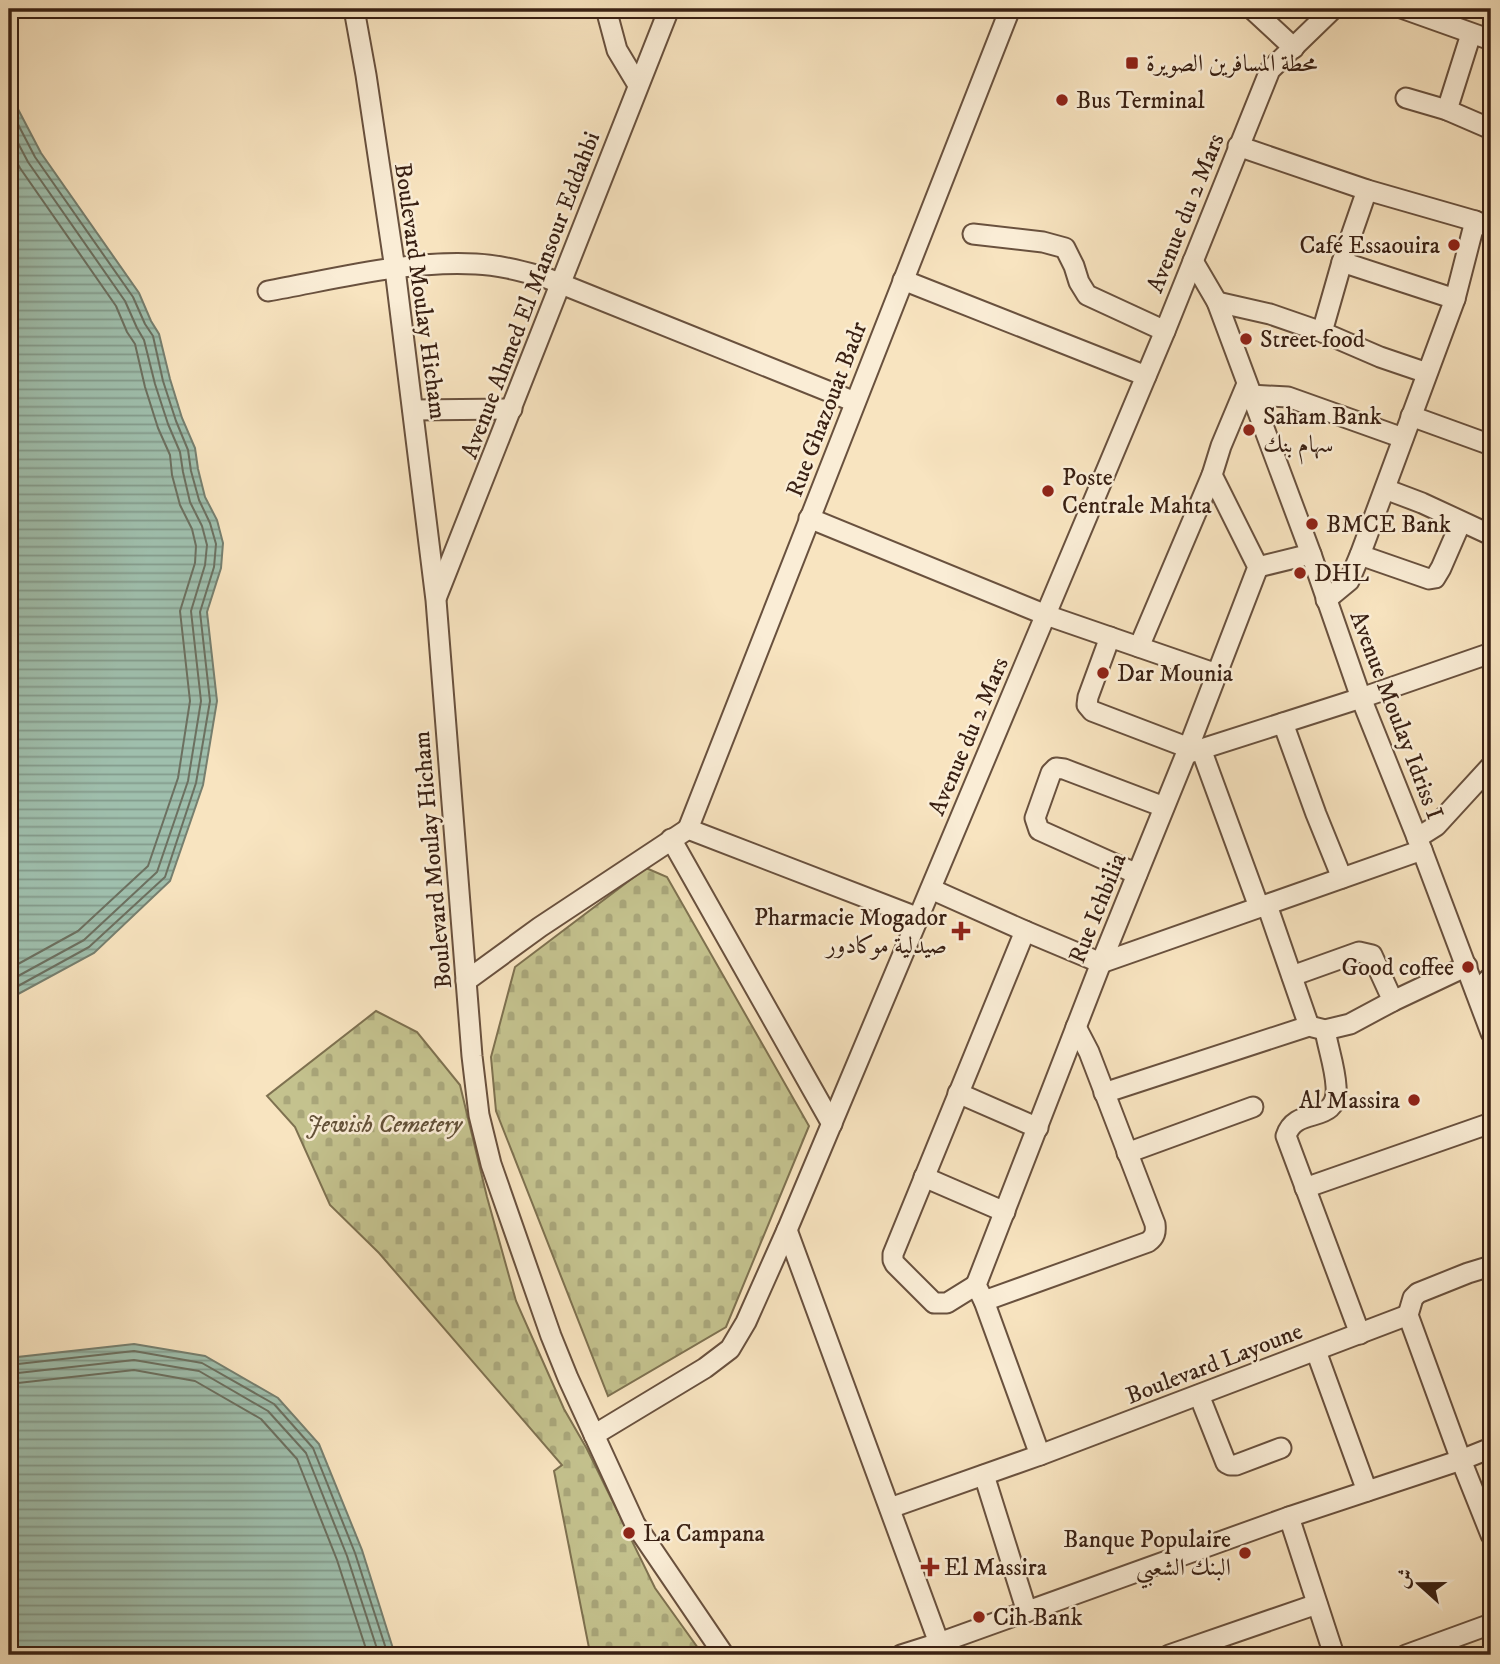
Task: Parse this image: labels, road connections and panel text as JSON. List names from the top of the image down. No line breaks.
{"streets":{"street":["Avenue du 2 Mars","Boulevard Moulay Hicham","Avenue Ahmed El Mansour Eddahbi","Rue Ghazouat Badr","Avenue Moulay Idriss I","Rue Ichbilia","Boulevard Layoune"]},"crossings":[["Avenue du 2 Mars","Boulevard Moulay Hicham"],["Avenue du 2 Mars","Avenue Moulay Idriss I"],["Boulevard Moulay Hicham","Avenue Ahmed El Mansour Eddahbi"]],"parks":["Jewish Cemetery"],"places":{"transit":["محطة المسافرين الصويرة"],"other":["Bus Terminal","Café Essaouira","Street food","Saham Bank سهام بنك","Poste Centrale Mahta","BMCE Bank","DHL","Dar Mounia","Good coffee","Al Massira","La Campana","Banque Populaire البنك الشعبي","Cih Bank"],"health":["Pharmacie Mogador صيدلية موكادور","El Massira"]},"north":"left"}
